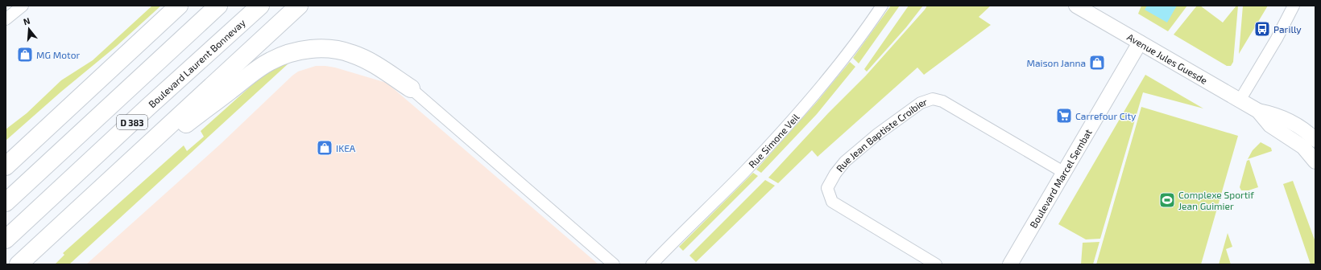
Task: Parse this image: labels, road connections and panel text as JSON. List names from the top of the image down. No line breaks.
{"streets":{"highway":["Boulevard Laurent Bonnevay","D 383"],"street":["Avenue Jules Guesde","Rue Jean Baptiste Croibier","Rue Simone Veil","Boulevard Marcel Sembat"]},"crossings":[["Avenue Jules Guesde","Boulevard Marcel Sembat"],["Rue Jean Baptiste Croibier","Boulevard Marcel Sembat"]],"places":{"bus stop":["Parilly"],"shop":["MG Motor","Maison Janna","IKEA"],"supermarket":["Carrefour City"],"sports":["Complexe Sportif Jean Guimier"]},"north":"top"}
